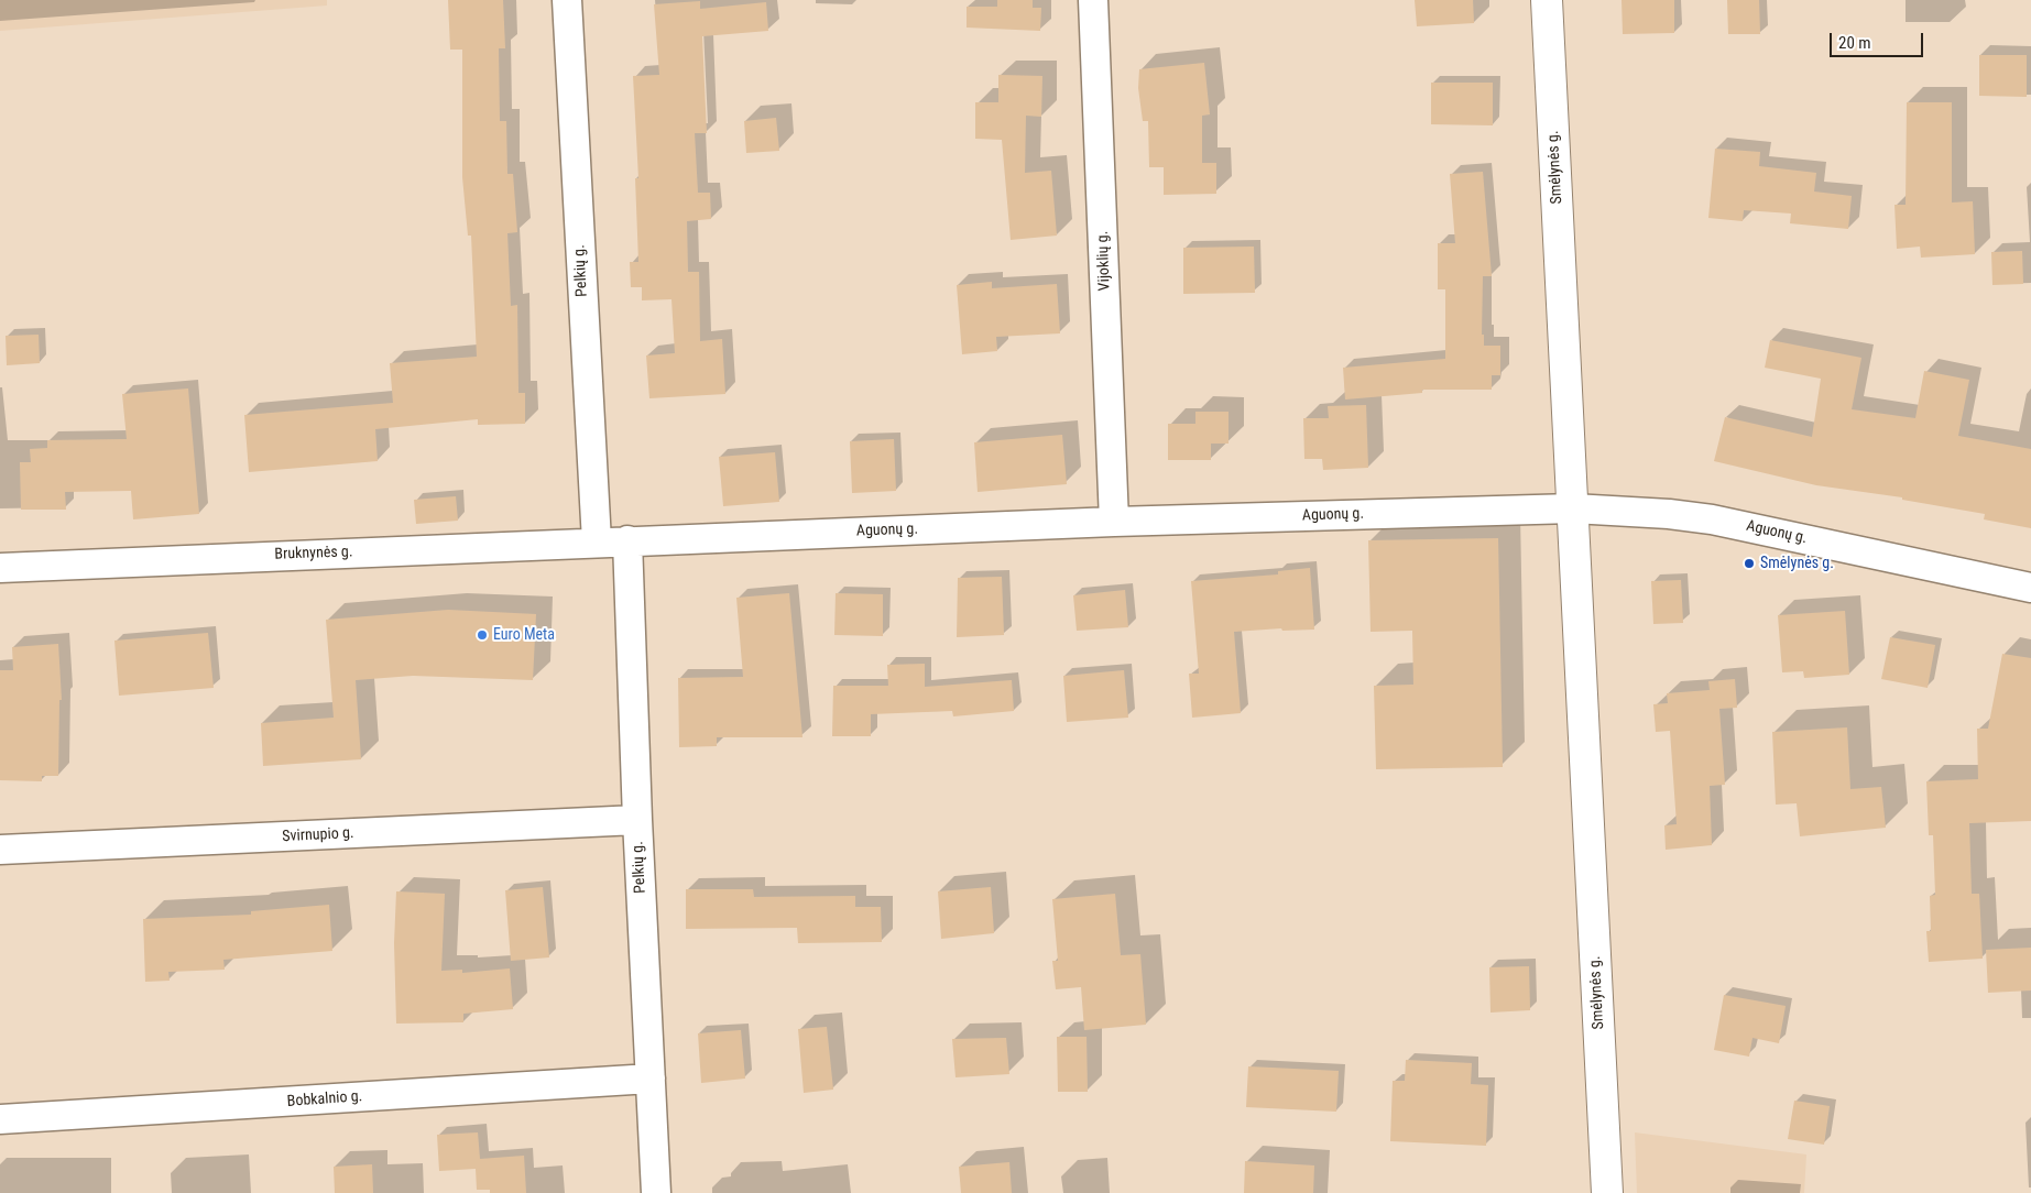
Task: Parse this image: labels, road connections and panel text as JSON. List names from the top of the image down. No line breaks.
{"streets":{"highway":["Smėlynės g."],"street":["Vijoklių g.","Pelkių g.","Aguonų g.","Bruknynės g.","Svirnupio g.","Bobkalnio g."]},"crossings":[["Smėlynės g.","Aguonų g."],["Vijoklių g.","Aguonų g."],["Pelkių g.","Aguonų g."],["Pelkių g.","Bruknynės g."],["Pelkių g.","Svirnupio g."],["Pelkių g.","Bobkalnio g."],["Aguonų g.","Bruknynės g."]],"places":["Smėlynės g.","Euro Meta"],"scale_bar":"20 m"}
